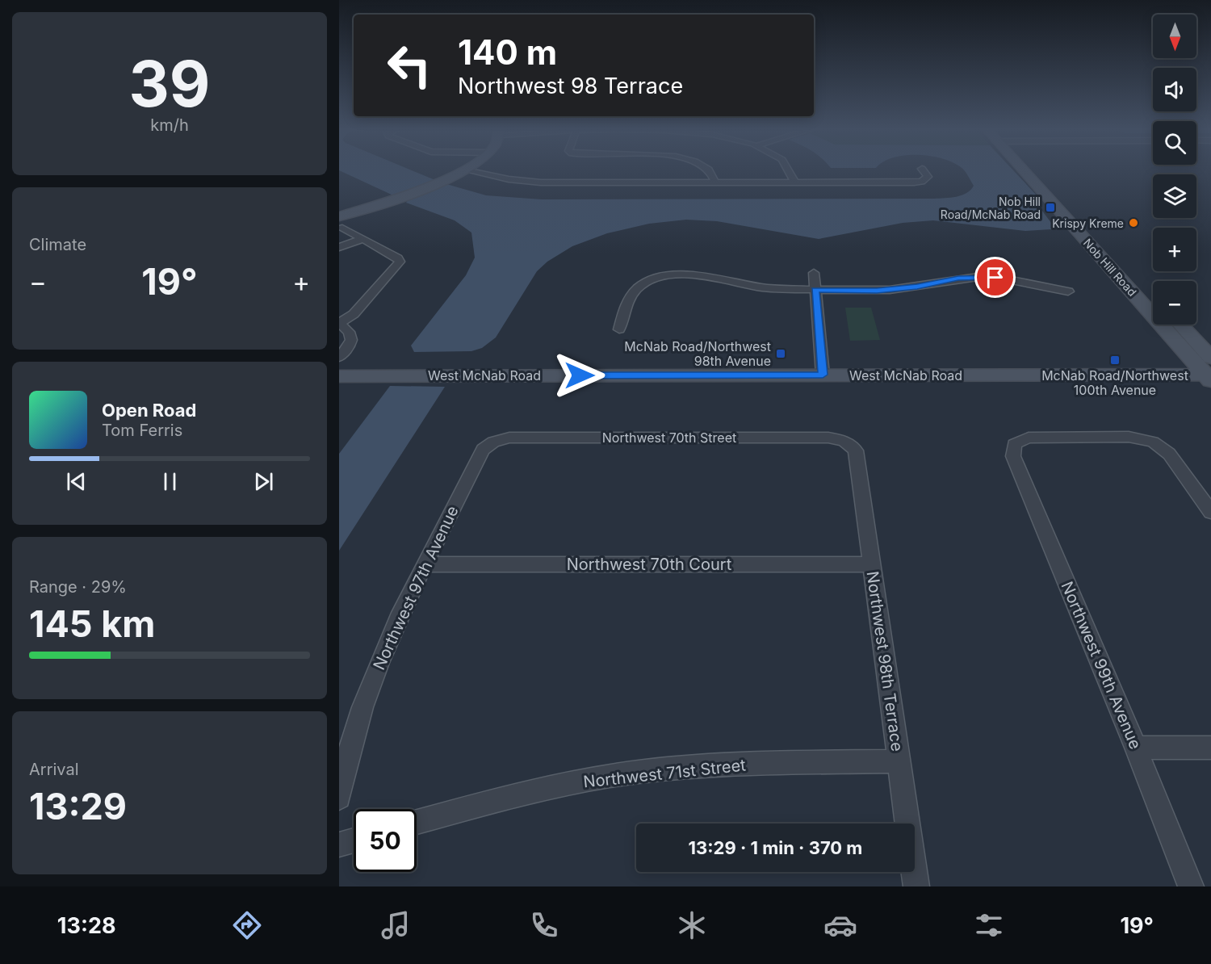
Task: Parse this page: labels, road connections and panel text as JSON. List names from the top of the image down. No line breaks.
{"streets":{"main road":["Nob Hill Road","West McNab Road"],"street":["Northwest 70th Street","Northwest 70th Court","Northwest 97th Avenue","Northwest 98th Terrace","Northwest 99th Avenue","Northwest 71st Street"]},"crossings":[["Nob Hill Road","West McNab Road"],["Northwest 70th Street","Northwest 97th Avenue"],["Northwest 70th Street","Northwest 98th Terrace"],["Northwest 70th Court","Northwest 97th Avenue"],["Northwest 70th Court","Northwest 98th Terrace"],["Northwest 98th Terrace","Northwest 71st Street"]],"places":{"transit":["Nob Hill Road/McNab Road","McNab Road/Northwest 98th Avenue","McNab Road/Northwest 100th Avenue"],"other":["Krispy Kreme"]},"north":"bottom","page":{"tile":[["39","km/h"],"Climate",["Range · 29%","145 km"],["Arrival","13:29"]],"map_buttons":["+","−"],"turn":["140 m","Northwest 98 Terrace"],"heat":["−","19°","+"],"song":["Open Road","Tom Ferris"],"limit":"50","trip":"13:29 · 1 min · 370 m","tabs":["13:28","19°"]}}
